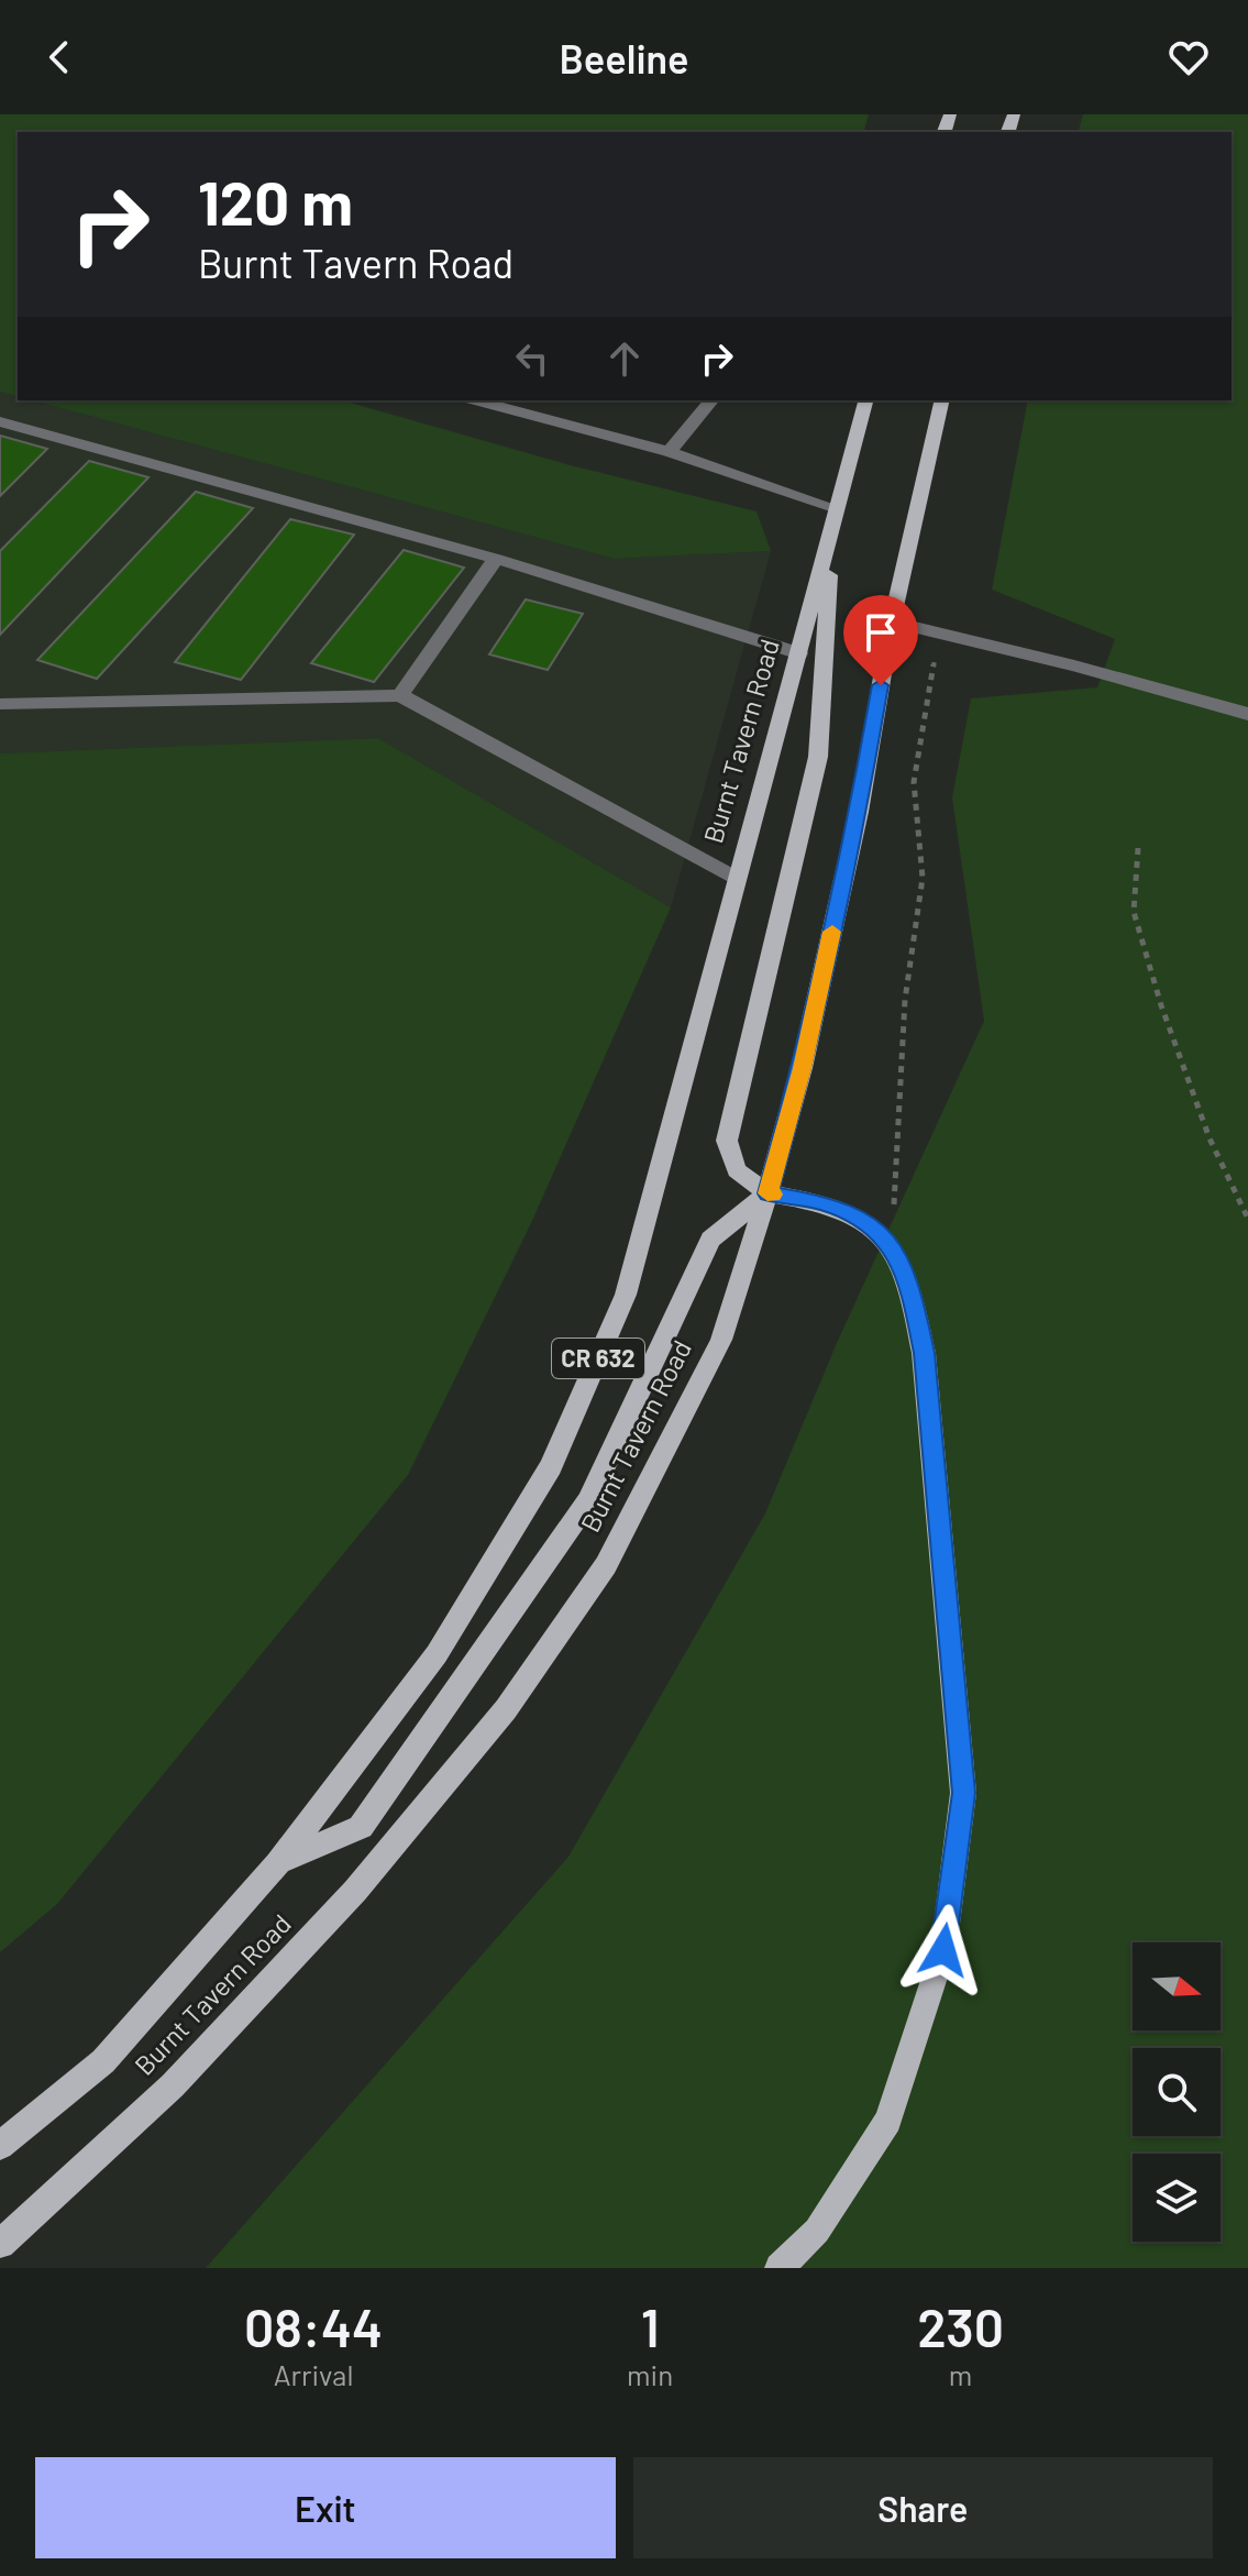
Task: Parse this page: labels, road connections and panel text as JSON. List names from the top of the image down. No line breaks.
{"streets":{"main road":["Burnt Tavern Road","CR 632"]},"north":"right","page":{"header":"Beeline","turn":["120 m","Burnt Tavern Road"],"eta":["08:44","Arrival","1","min","230","m"],"buttons":["Exit","Share"]}}
